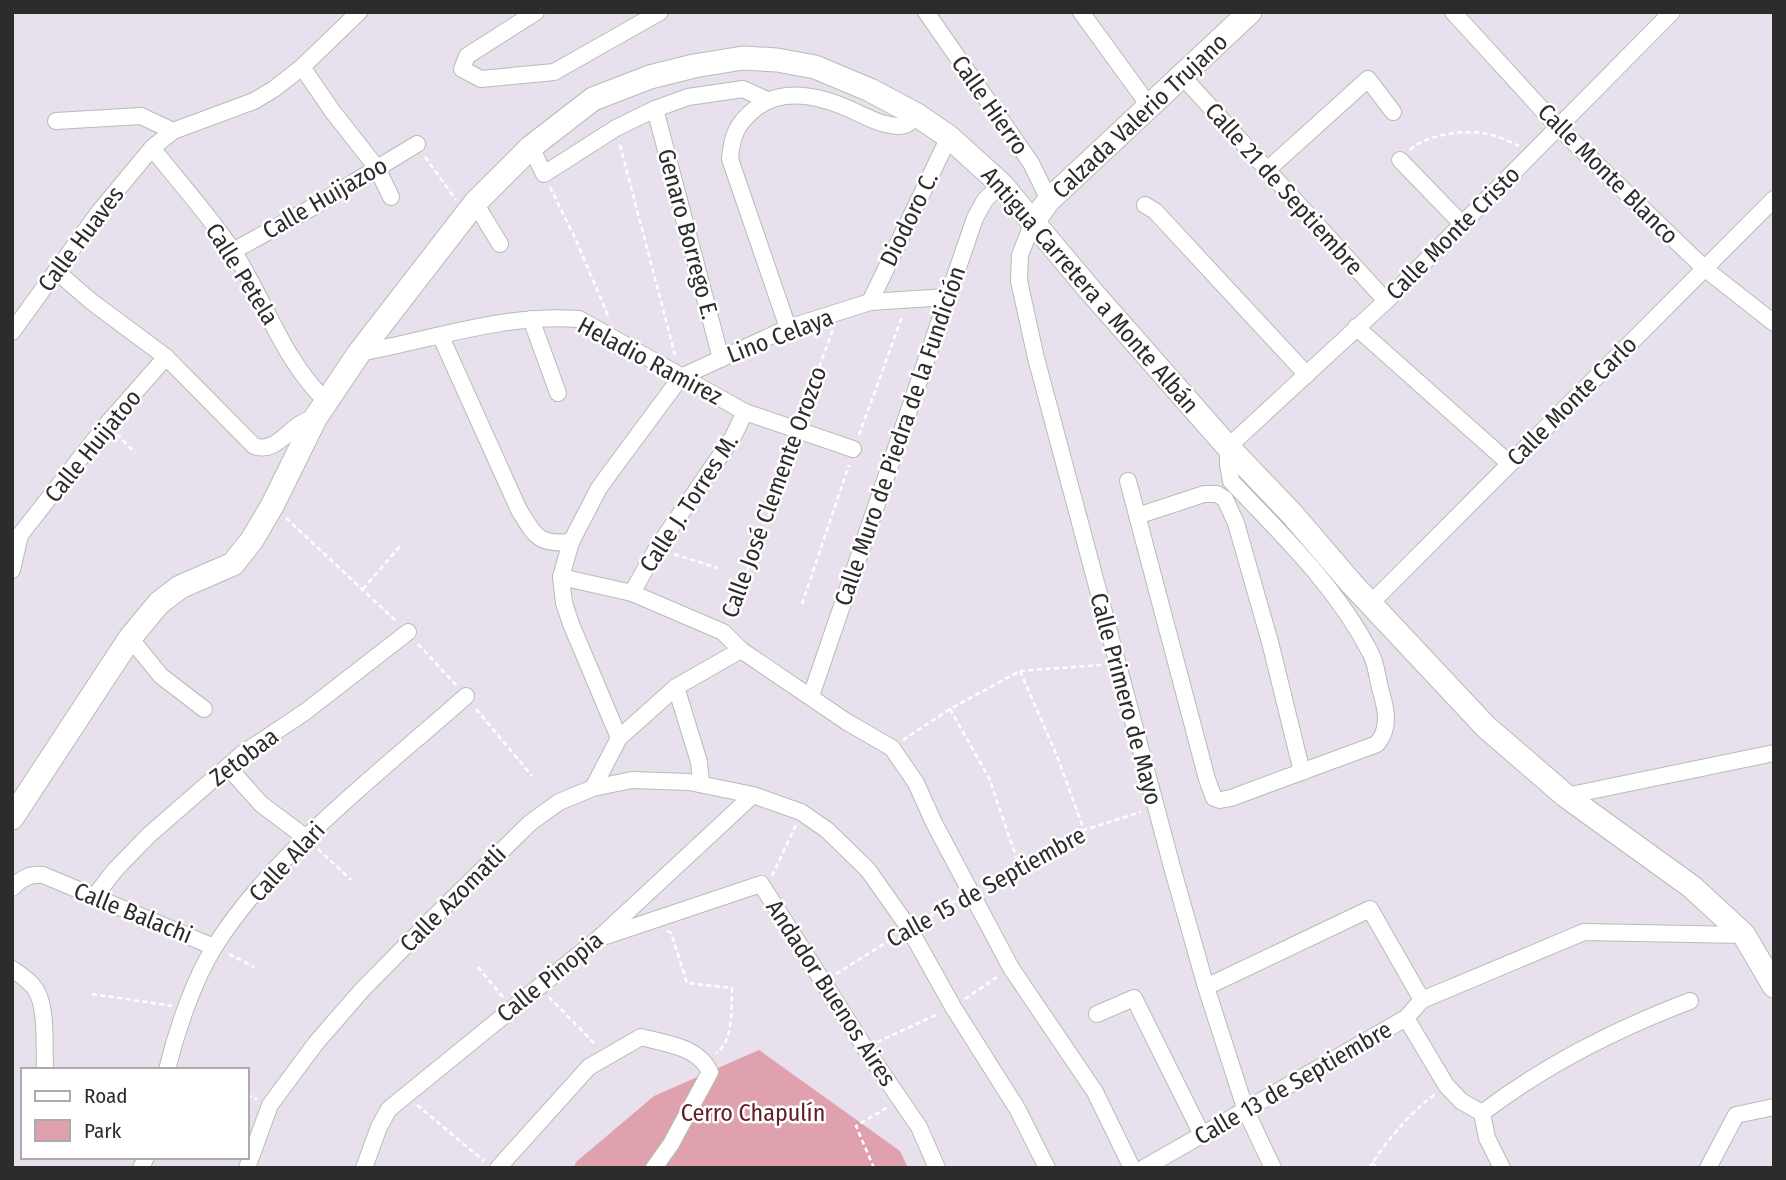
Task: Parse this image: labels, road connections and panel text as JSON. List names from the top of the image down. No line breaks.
{"streets":{"street":["Calle Hierro","Calzada Valerio Trujano","Calle Monte Blanco","Calle 21 de Septiembre","Calle Huijazoo","Diodoro C.","Calle Monte Cristo","Genaro Borrego E.","Calle Huaves","Calle Petela","Antigua Carretera a Monte Albán","Lino Celaya","Heladio Ramirez","Calle Monte Carlo","Calle Muro de Piedra de la Fundición","Calle Huijatoo","Calle J. Torres M.","Calle Primero de Mayo","Zetobaa","Calle Alari","Calle Azomatli","Calle Balachi","Calle Pinopia","Andador Buenos Aires","Calle 13 de Septiembre"],"path":["Calle José Clemente Orozco","Calle 15 de Septiembre"]},"crossings":[["Calle Hierro","Calzada Valerio Trujano"],["Calzada Valerio Trujano","Calle 21 de Septiembre"],["Calzada Valerio Trujano","Antigua Carretera a Monte Albán"],["Calzada Valerio Trujano","Calle Primero de Mayo"],["Calle Monte Blanco","Calle Monte Cristo"],["Calle Monte Blanco","Calle Monte Carlo"],["Calle 21 de Septiembre","Calle Monte Cristo"],["Calle Huijazoo","Calle Petela"],["Diodoro C.","Antigua Carretera a Monte Albán"],["Diodoro C.","Lino Celaya"],["Calle Monte Cristo","Antigua Carretera a Monte Albán"],["Genaro Borrego E.","Lino Celaya"],["Calle Huaves","Calle Petela"],["Calle Petela","Antigua Carretera a Monte Albán"],["Antigua Carretera a Monte Albán","Heladio Ramirez"],["Antigua Carretera a Monte Albán","Calle Monte Carlo"],["Antigua Carretera a Monte Albán","Calle Muro de Piedra de la Fundición"],["Antigua Carretera a Monte Albán","Calle Primero de Mayo"],["Lino Celaya","Heladio Ramirez"],["Lino Celaya","Calle Muro de Piedra de la Fundición"],["Lino Celaya","Calle José Clemente Orozco"],["Heladio Ramirez","Calle José Clemente Orozco"],["Heladio Ramirez","Calle J. Torres M."],["Calle Primero de Mayo","Calle 15 de Septiembre"],["Calle Primero de Mayo","Calle 13 de Septiembre"],["Zetobaa","Calle Balachi"],["Calle Alari","Calle Balachi"],["Calle 15 de Septiembre","Calle Azomatli"],["Calle 15 de Septiembre","Andador Buenos Aires"],["Calle Azomatli","Calle Pinopia"],["Calle Pinopia","Andador Buenos Aires"]],"parks":["Cerro Chapulín"],"legend":["Road","Park"]}
